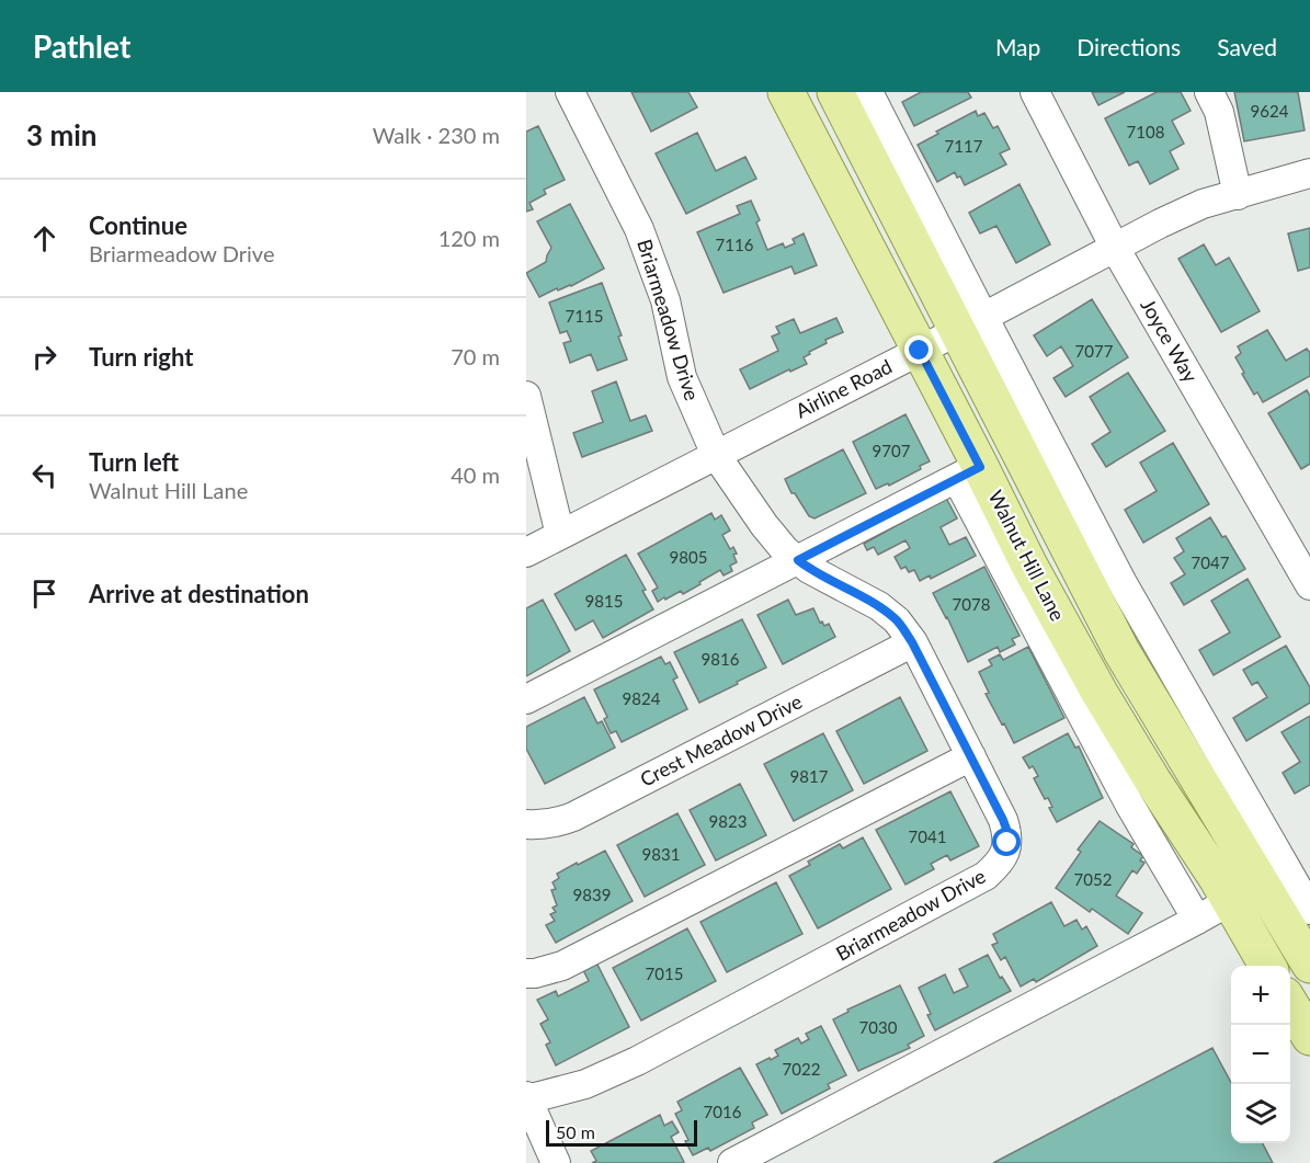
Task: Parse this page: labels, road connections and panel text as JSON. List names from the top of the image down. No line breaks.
{"streets":{"main road":["Walnut Hill Lane"],"street":["Briarmeadow Drive","Joyce Way","Airline Road","Crest Meadow Drive"]},"crossings":[["Briarmeadow Drive","Airline Road"],["Briarmeadow Drive","Crest Meadow Drive"],["Joyce Way","Airline Road"],["Airline Road","Walnut Hill Lane"]],"house_numbers":["9624","7108","7117","7116","7115","7077","9707","9805","7047","9815","7078","9816","9824","9817","9823","7041","9831","7052","9839","7015","7030","7022","7016"],"scale_bar":"50 m","page":{"header":"Pathlet","nav":["Map","Directions","Saved"],"heading":["3 min","Walk · 230 m"],"list":[["Continue","Briarmeadow Drive","120 m"],["Turn right","70 m"],["Turn left","Walnut Hill Lane","40 m"],"Arrive at destination"],"map_buttons":["+","−"],"scale":"50 m"}}
